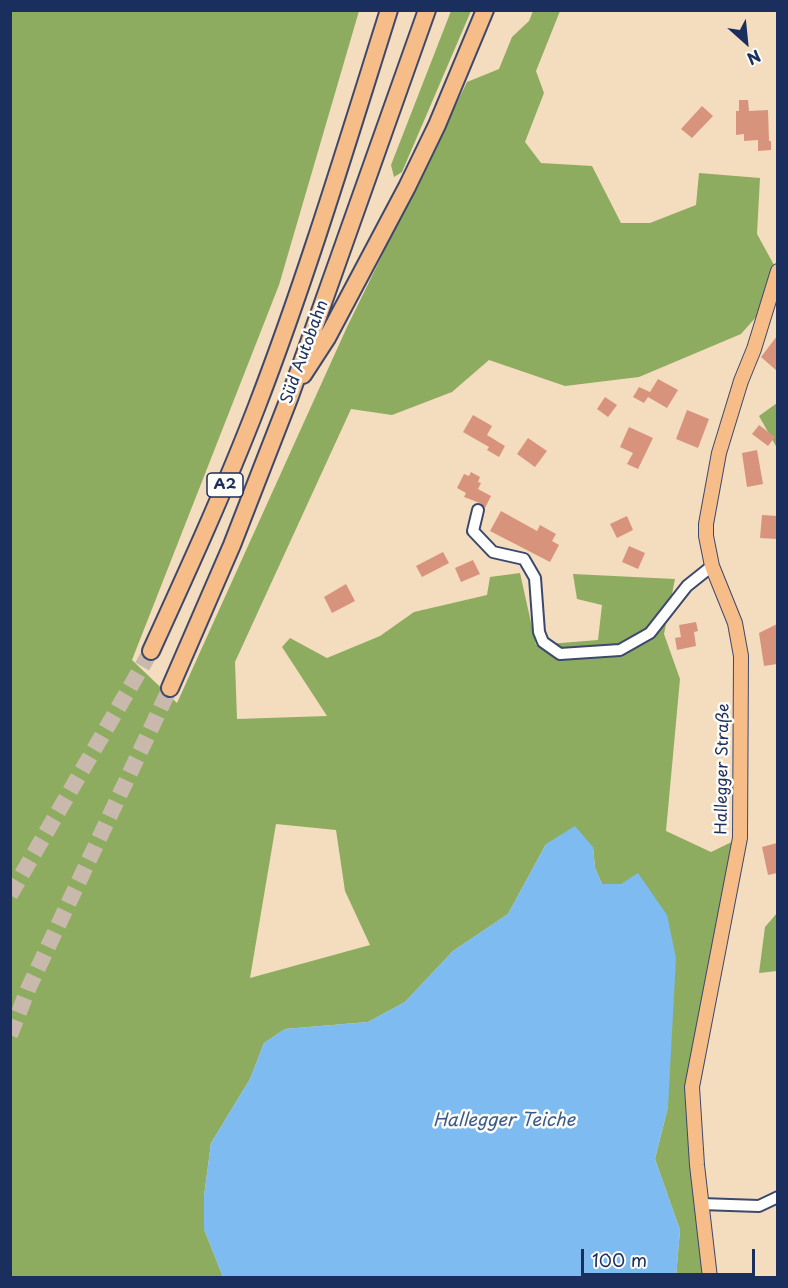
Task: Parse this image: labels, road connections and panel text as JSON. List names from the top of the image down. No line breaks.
{"streets":{"highway":["Süd Autobahn","A2"],"main road":["Hallegger Straße"]},"water":["Hallegger Teiche"],"scale_bar":"100 m","north":"bottom right"}
